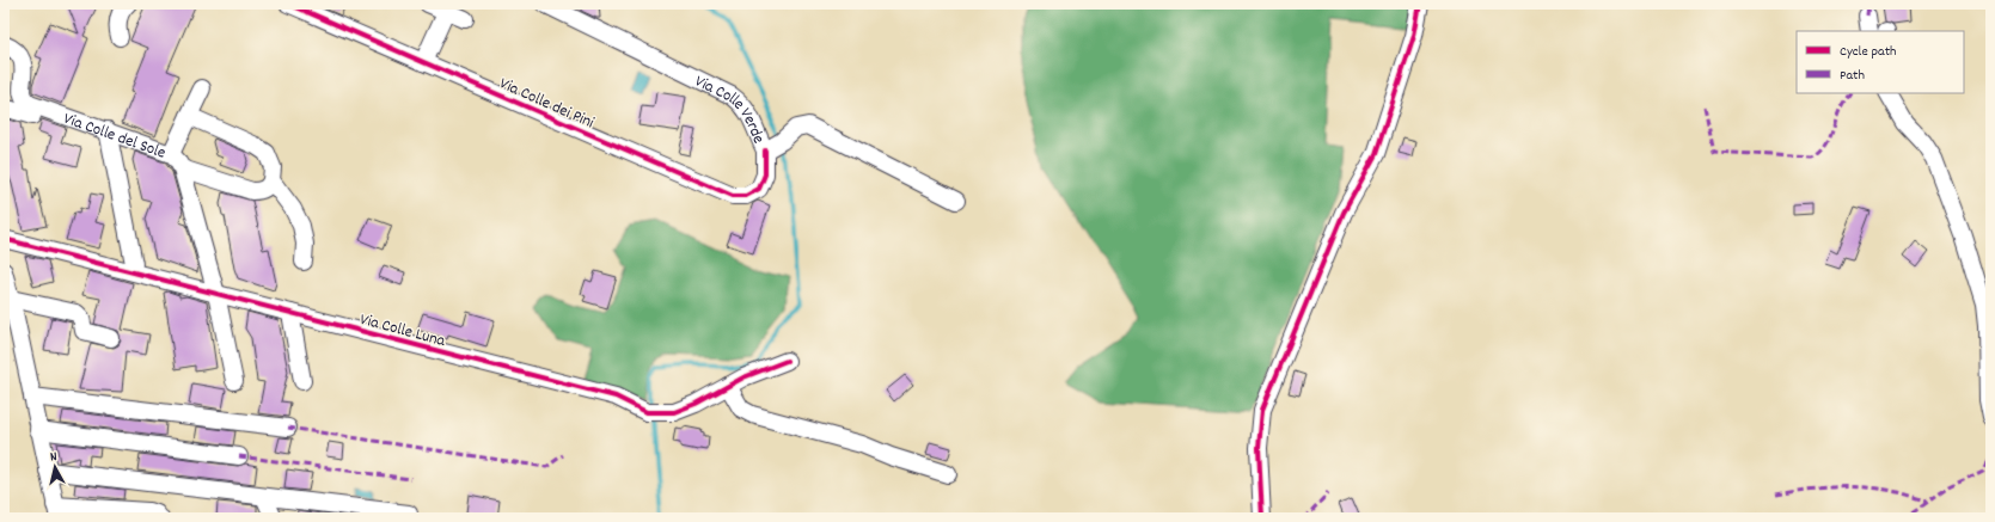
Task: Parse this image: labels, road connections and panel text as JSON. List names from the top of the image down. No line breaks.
{"streets":{"street":["Via Colle dei Pini","Via Colle Verde","Via Colle del Sole","Via Colle Luna"]},"crossings":[["Via Colle dei Pini","Via Colle Verde"]],"legend":["Cycle path","Path"],"north":"top"}
